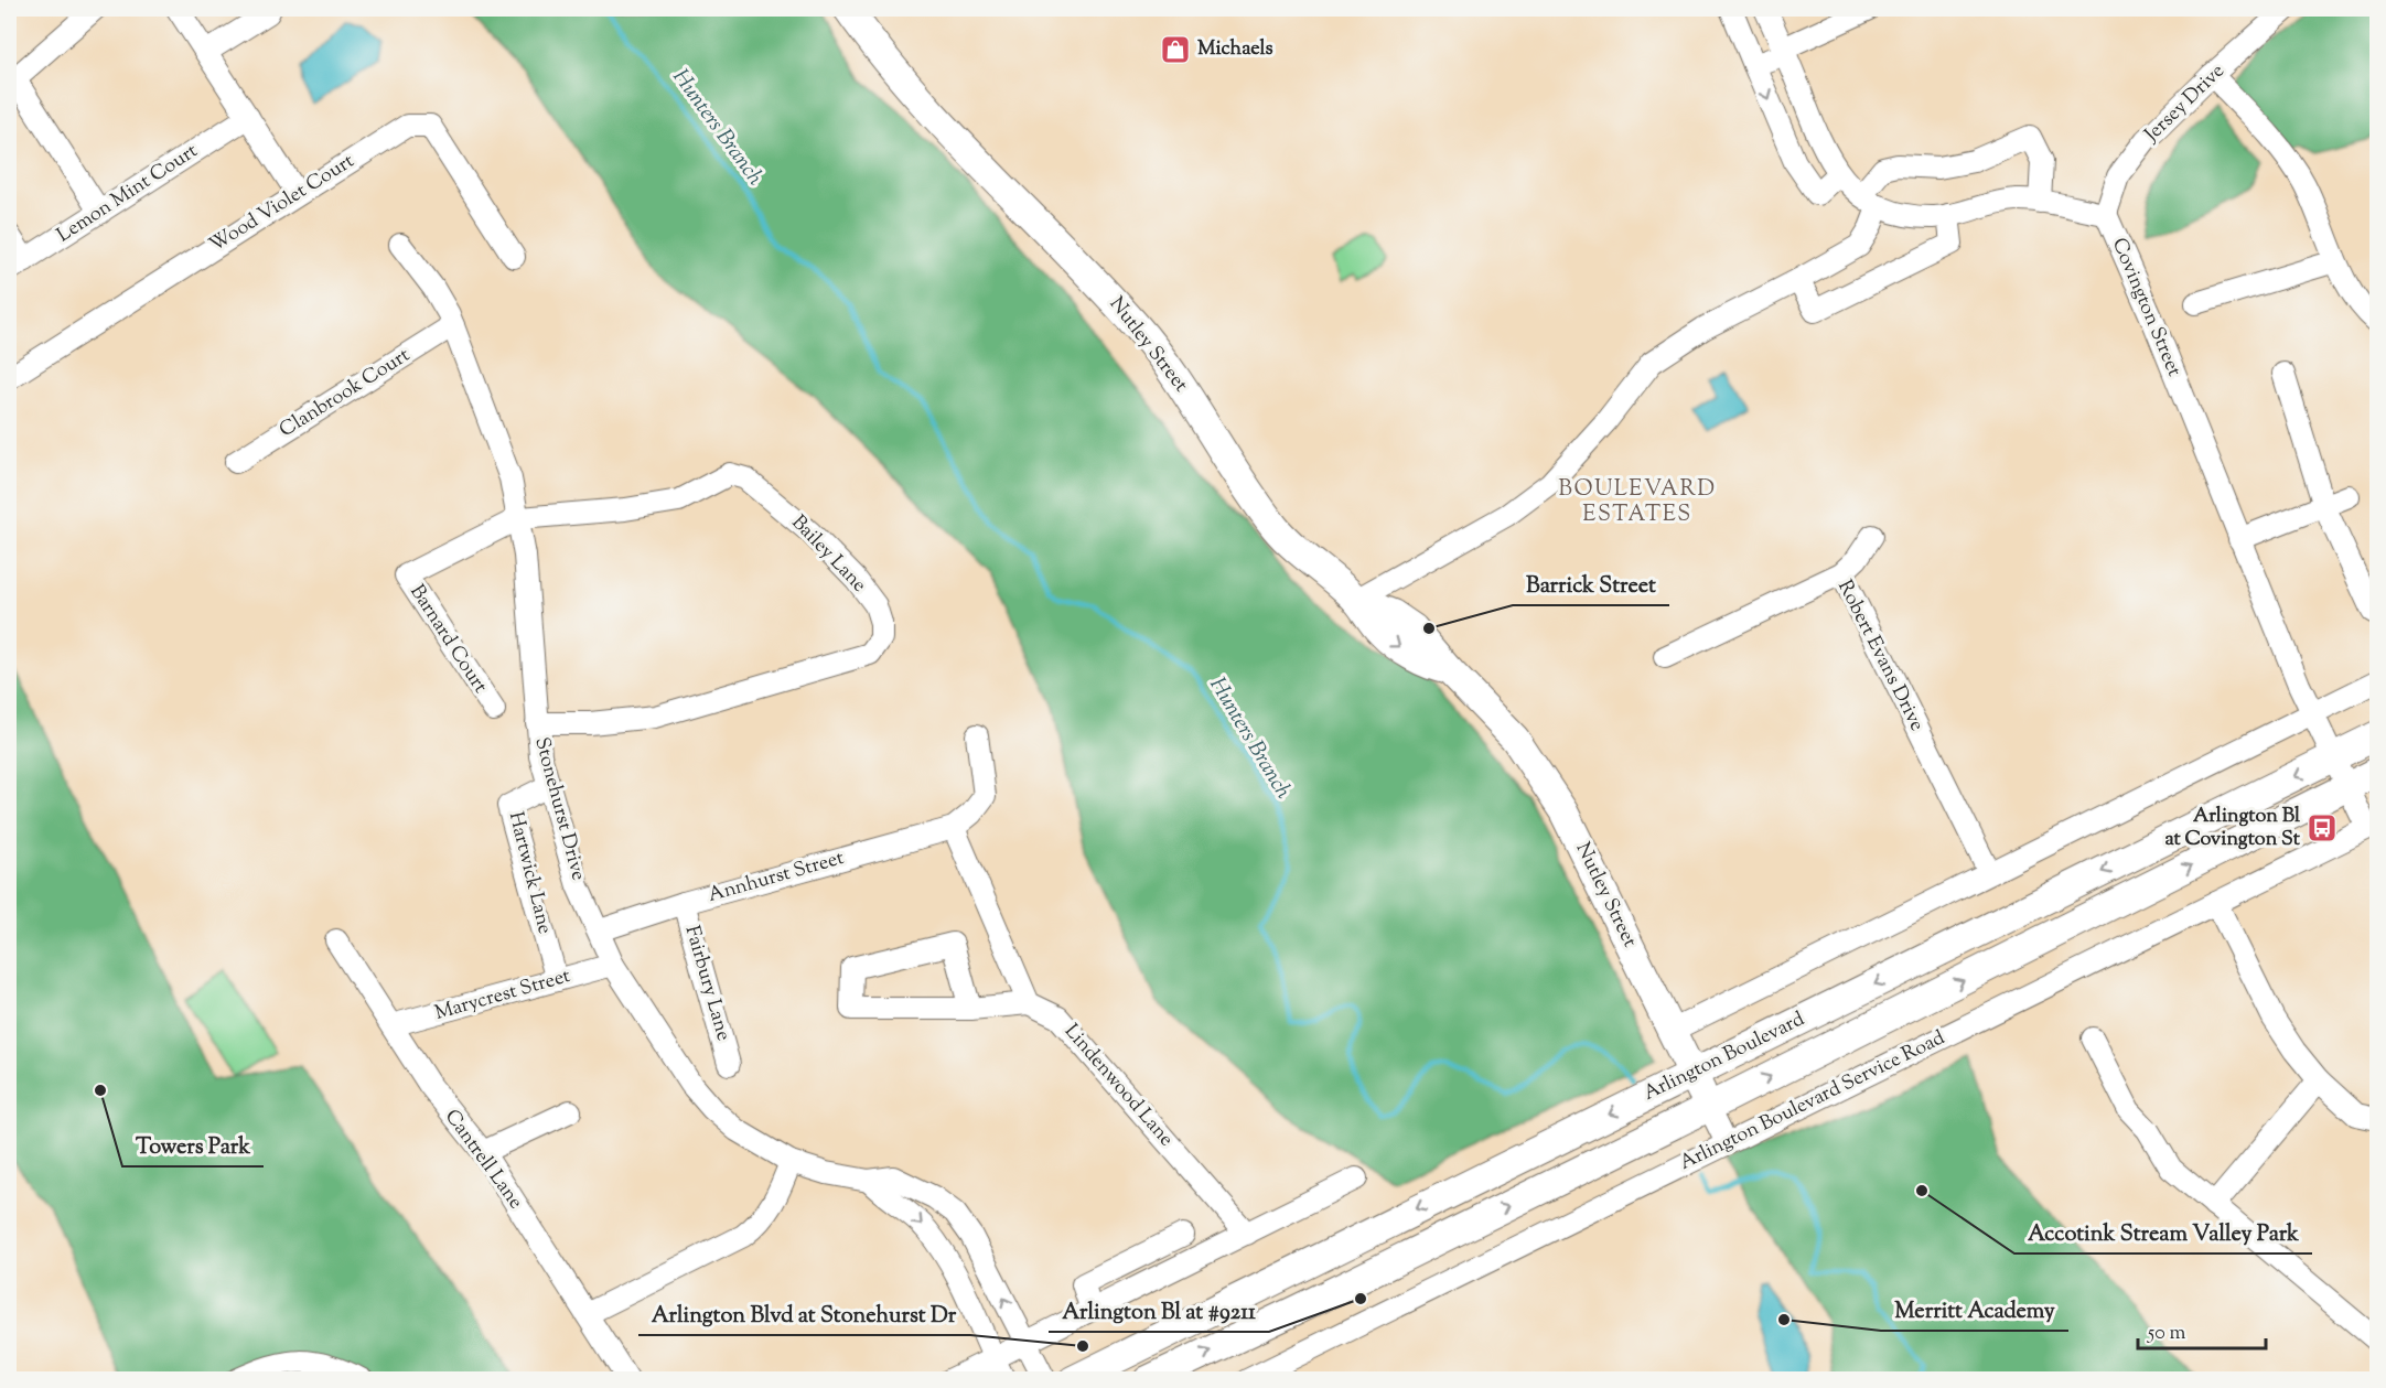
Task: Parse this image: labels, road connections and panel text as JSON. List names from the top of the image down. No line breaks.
{"streets":{"main road":["Nutley Street","Arlington Boulevard"],"street":["Jersey Drive","Lemon Mint Court","Wood Violet Court","Covington Street","Clanbrook Court","Bailey Lane","Barnard Court","Robert Evans Drive","Stonehurst Drive","Hartwick Lane","Annhurst Street","Fairbury Lane","Marycrest Street","Lindenwood Lane","Arlington Boulevard Service Road","Cantrell Lane"]},"crossings":[["Jersey Drive","Covington Street"],["Covington Street","Arlington Boulevard"],["Covington Street","Arlington Boulevard Service Road"],["Nutley Street","Arlington Boulevard"],["Nutley Street","Arlington Boulevard Service Road"],["Clanbrook Court","Stonehurst Drive"],["Bailey Lane","Barnard Court"],["Bailey Lane","Stonehurst Drive"],["Barnard Court","Stonehurst Drive"],["Stonehurst Drive","Hartwick Lane"],["Stonehurst Drive","Annhurst Street"],["Stonehurst Drive","Marycrest Street"],["Hartwick Lane","Marycrest Street"],["Annhurst Street","Fairbury Lane"],["Marycrest Street","Cantrell Lane"]],"districts":["BOULEVARD ESTATES"],"water":["Hunters Branch"],"places":{"shop":["Michaels"],"other":["Barrick Street","Towers Park","Accotink Stream Valley Park","Arlington Bl at #9211","Merritt Academy","Arlington Blvd at Stonehurst Dr"],"bus stop":["Arlington Bl at Covington St"]},"scale_bar":"50 m"}
